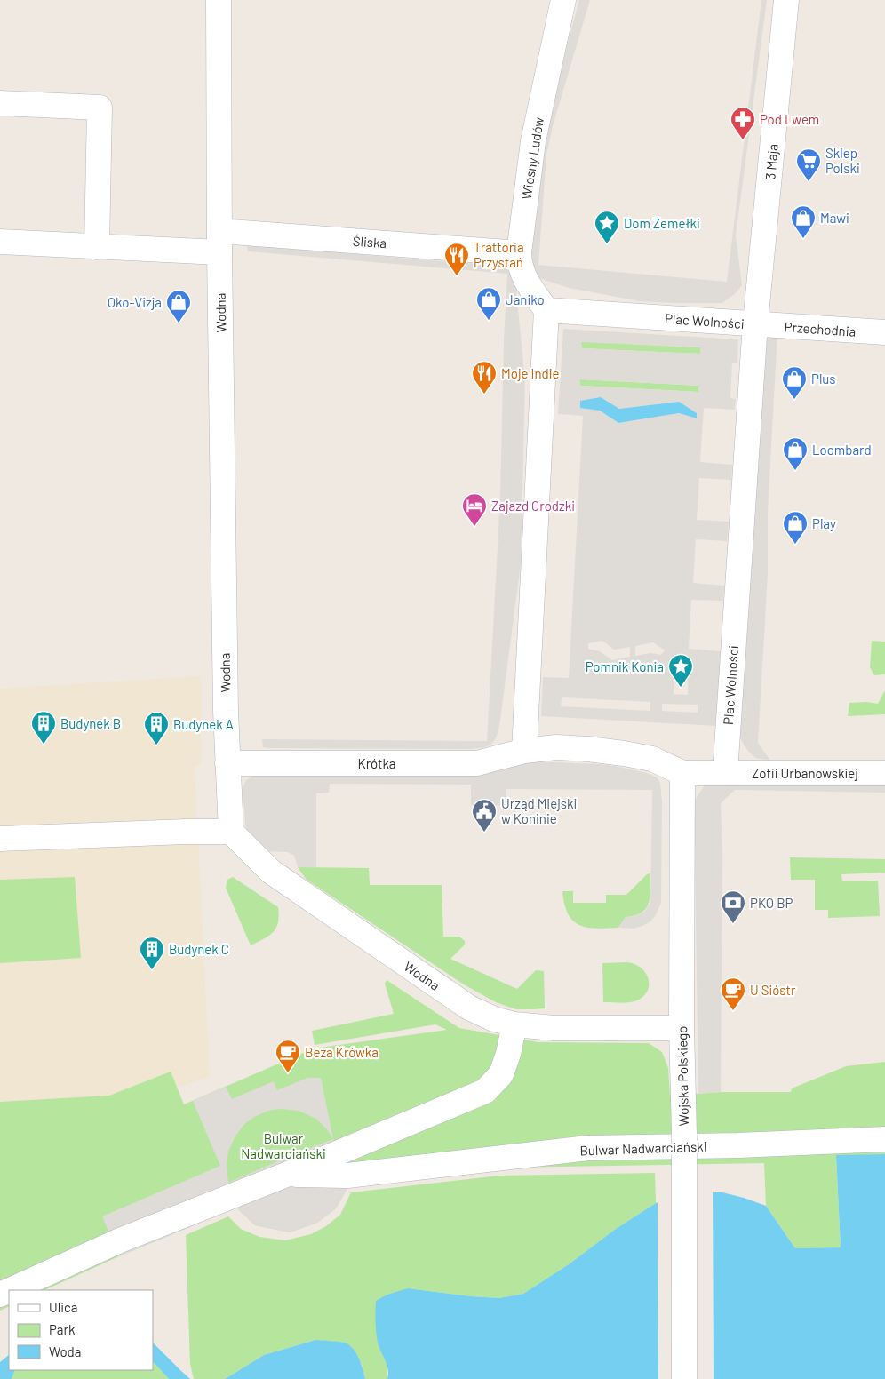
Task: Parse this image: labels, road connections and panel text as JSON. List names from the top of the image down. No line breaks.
{"streets":{"street":["Wiosny Ludów","3 Maja","Śliska","Wodna","Plac Wolności","Przechodnia","Krótka","Zofii Urbanowskiej","Wojska Polskiego","Bulwar Nadwarciański"]},"crossings":[["Wiosny Ludów","Śliska"],["Wiosny Ludów","Plac Wolności"],["3 Maja","Plac Wolności"],["3 Maja","Przechodnia"],["Śliska","Wodna"],["Wodna","Krótka"],["Wodna","Wojska Polskiego"],["Plac Wolności","Przechodnia"],["Plac Wolności","Zofii Urbanowskiej"]],"parks":["Bulwar Nadwarciański"],"places":{"pharmacy":["Pod Lwem"],"supermarket":["Sklep Polski"],"shop":["Mawi","Janiko","Oko-Vizja","Plus","Loombard","Play"],"place":["Dom Zemełki","Pomnik Konia"],"restaurant":["Trattoria Przystań","Moje Indie"],"hotel":["Zajazd Grodzki"],"building":["Budynek B","Budynek A","Budynek C"],"public building":["Urząd Miejski w Koninie"],"bank":["PKO BP"],"cafe":["U Sióstr","Beza Krówka"]},"legend":["Ulica","Park","Woda"]}
